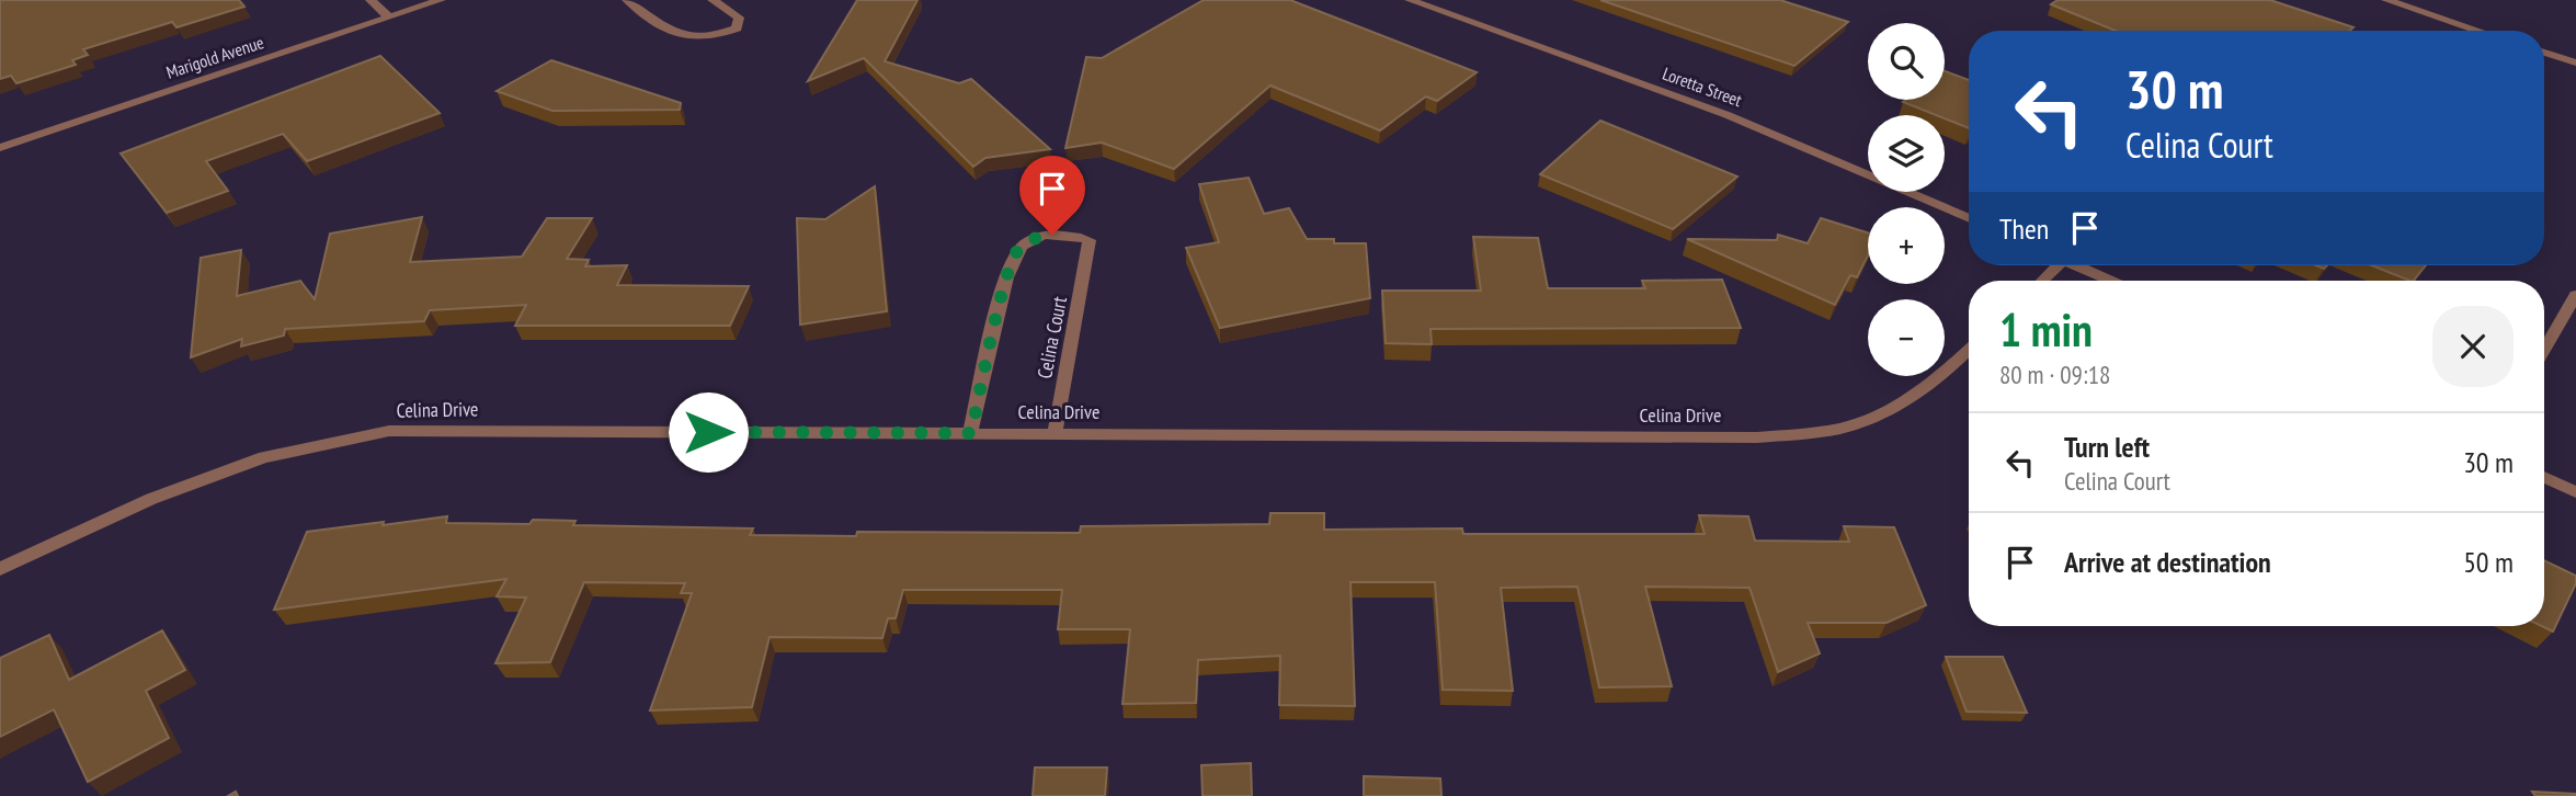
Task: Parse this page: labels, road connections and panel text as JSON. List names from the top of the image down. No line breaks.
{"streets":{"street":["Marigold Avenue","Loretta Street","Celina Court","Celina Drive"]},"crossings":[["Celina Court","Celina Drive"]],"page":{"map_buttons":["+","−"],"turn":["30 m","Celina Court"],"then":"Then","heading":["1 min","80 m · 09:18"],"list":[{"name":"Turn left","note":"Celina Court","value":"30 m"},{"name":"Arrive at destination","value":"50 m"}]}}
